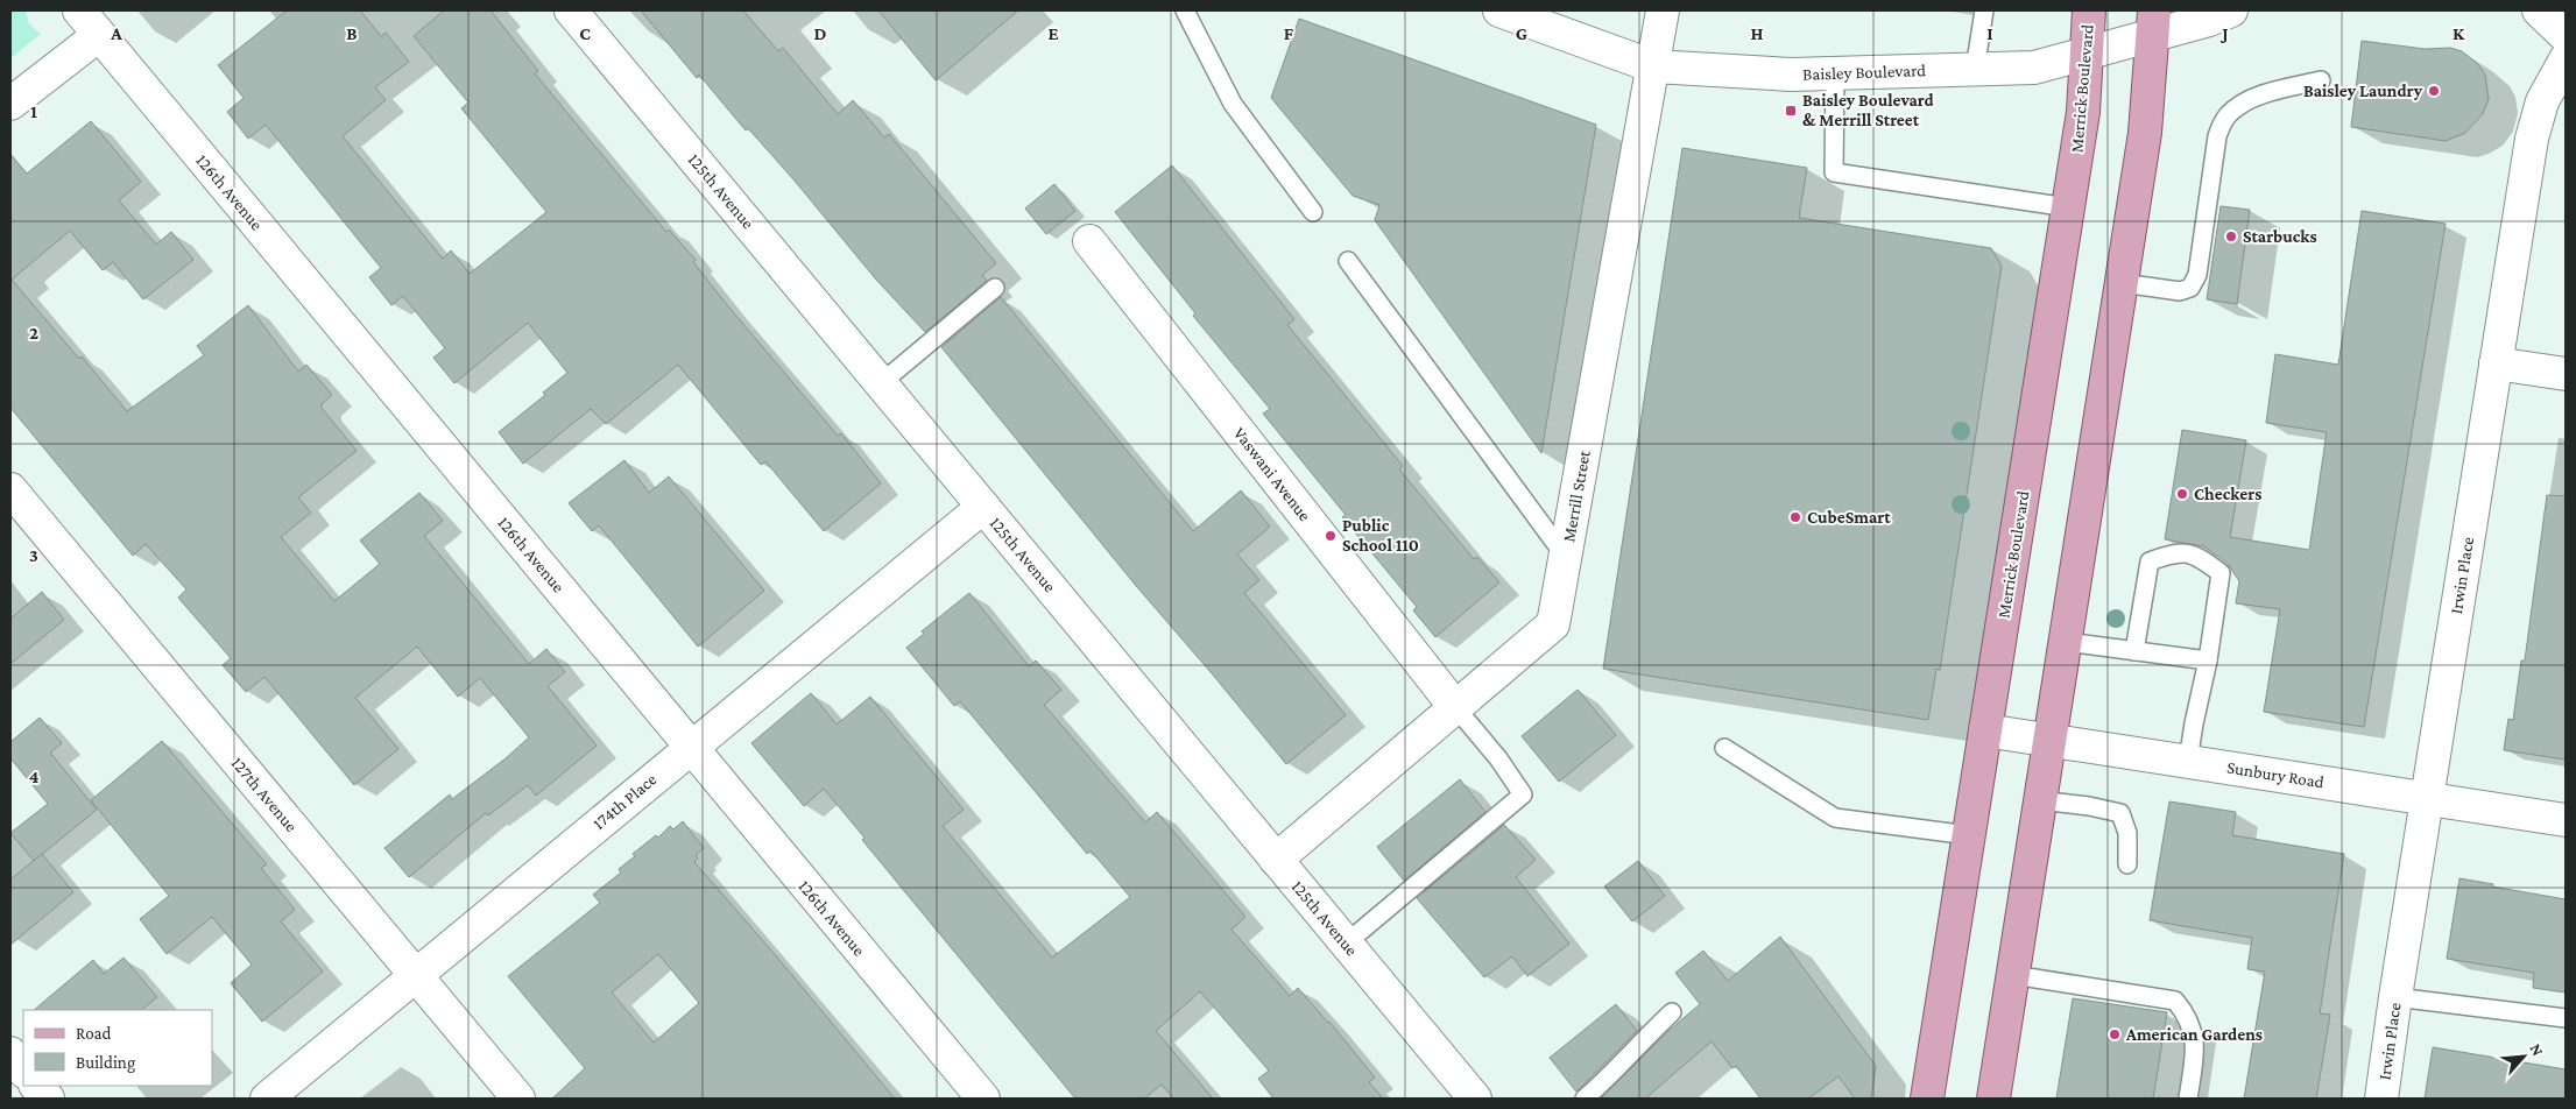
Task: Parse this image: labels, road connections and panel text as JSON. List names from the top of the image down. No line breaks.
{"streets":{"main road":["Merrick Boulevard"],"street":["Baisley Boulevard","125th Avenue","126th Avenue","Vaswani Avenue","Merrill Street","Irwin Place","Sunbury Road","127th Avenue","174th Place"]},"crossings":[["Baisley Boulevard","Merrick Boulevard"],["Baisley Boulevard","Merrill Street"],["Merrick Boulevard","Sunbury Road"],["125th Avenue","Merrill Street"],["125th Avenue","174th Place"],["126th Avenue","174th Place"],["Vaswani Avenue","Merrill Street"],["Irwin Place","Sunbury Road"],["127th Avenue","174th Place"]],"places":{"other":["Baisley Laundry","Starbucks","Checkers","CubeSmart","Public School 110","American Gardens"],"transit":["Baisley Boulevard & Merrill Street"]},"legend":["Road","Building"],"north":"top right","grid":{"columns":["A","B","C","D","E","F","G","H","I","J","K"],"rows":["1","2","3","4"]}}
